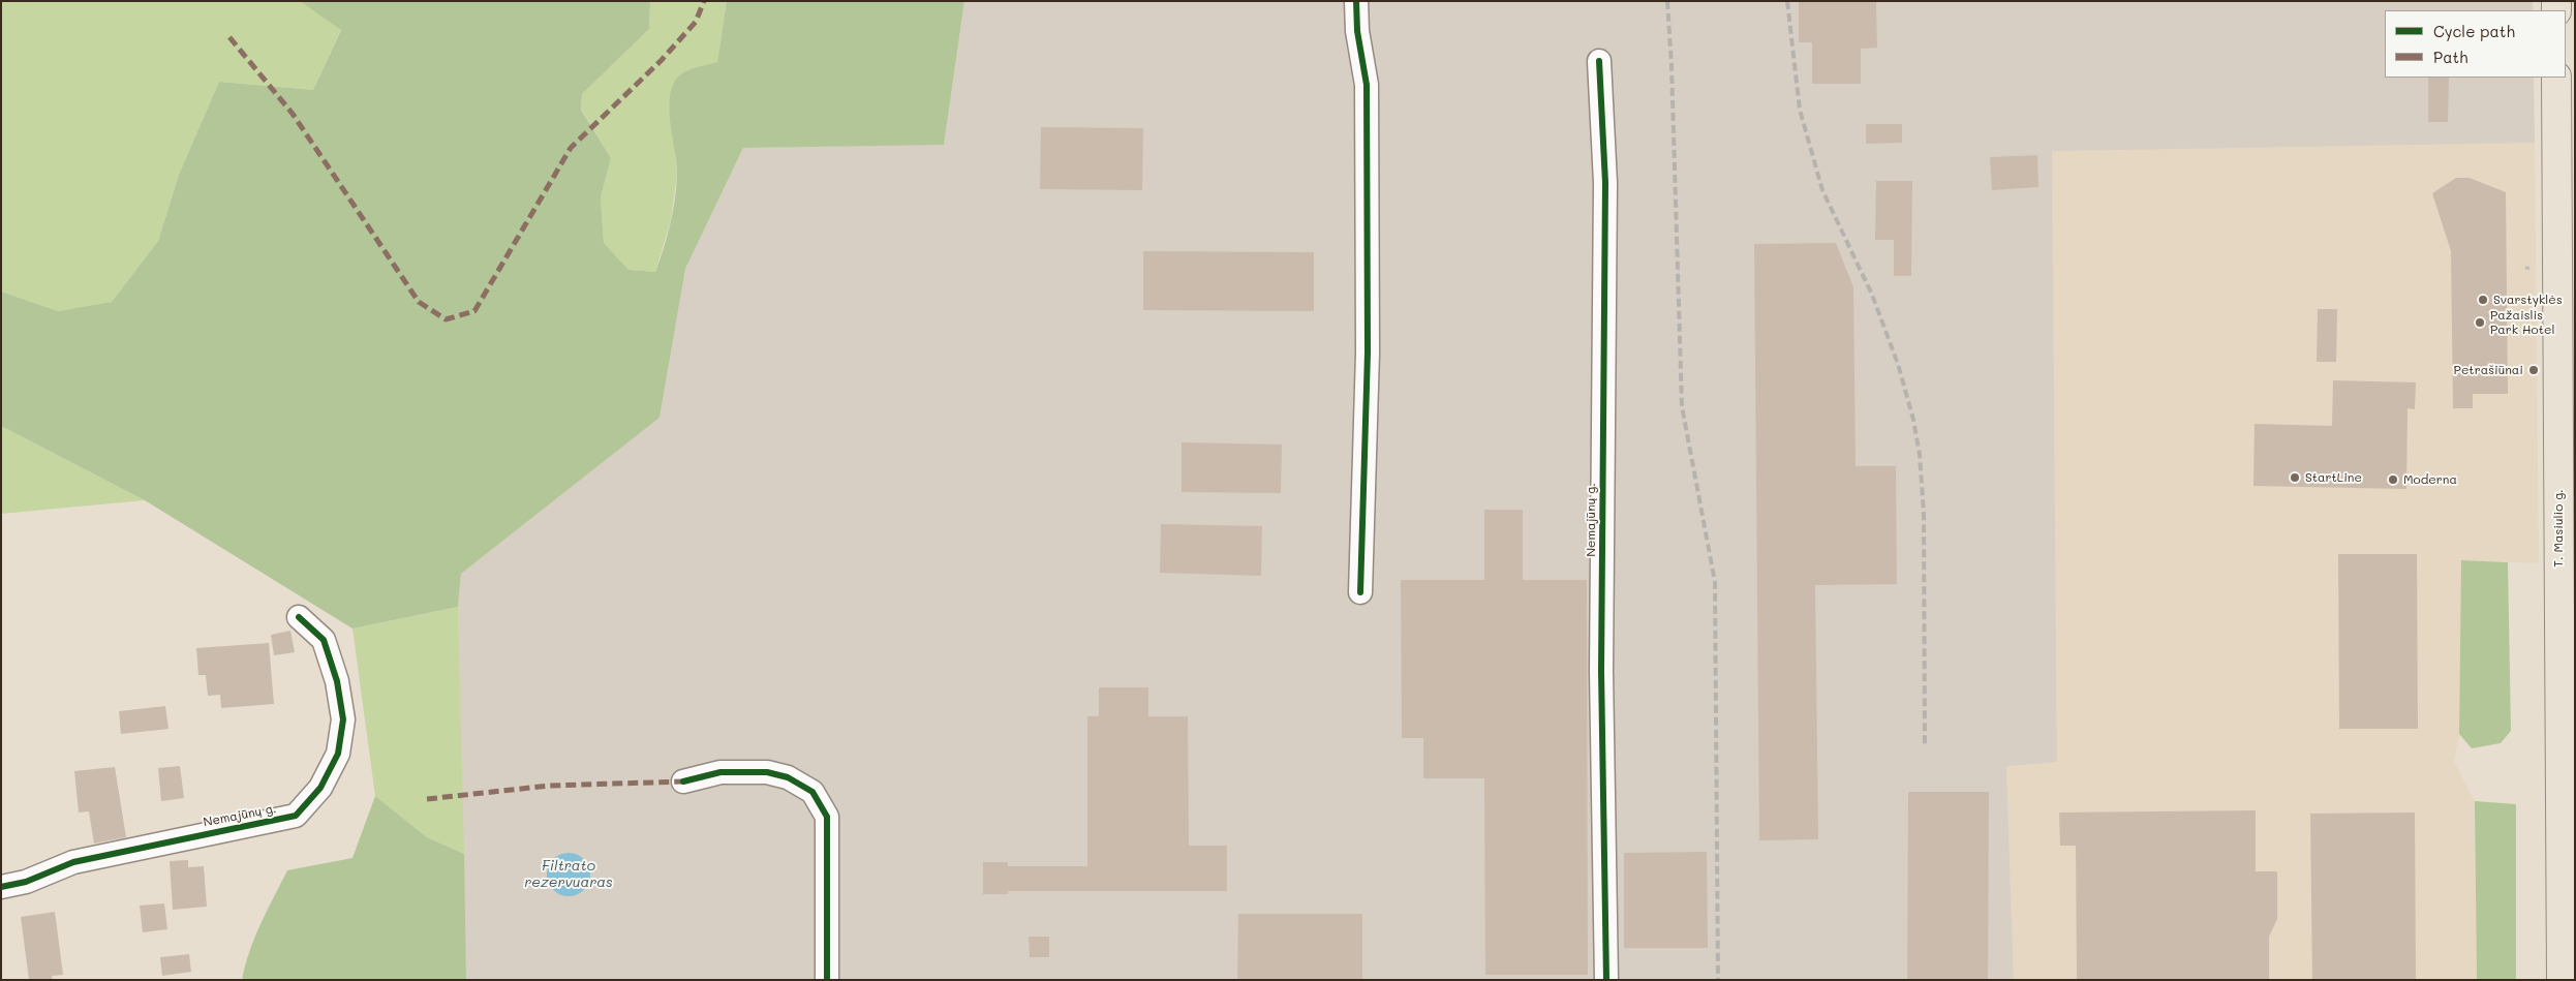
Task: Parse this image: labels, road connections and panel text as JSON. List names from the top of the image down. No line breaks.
{"streets":{"main road":["T. Masiulio g."],"street":["Nemajūnų g."]},"water":["Filtrato rezervuaras"],"places":["Svarstyklės","Pažaislis Park Hotel","Petrašiūnai","StartLine","Moderna"],"legend":["Cycle path","Path"]}
